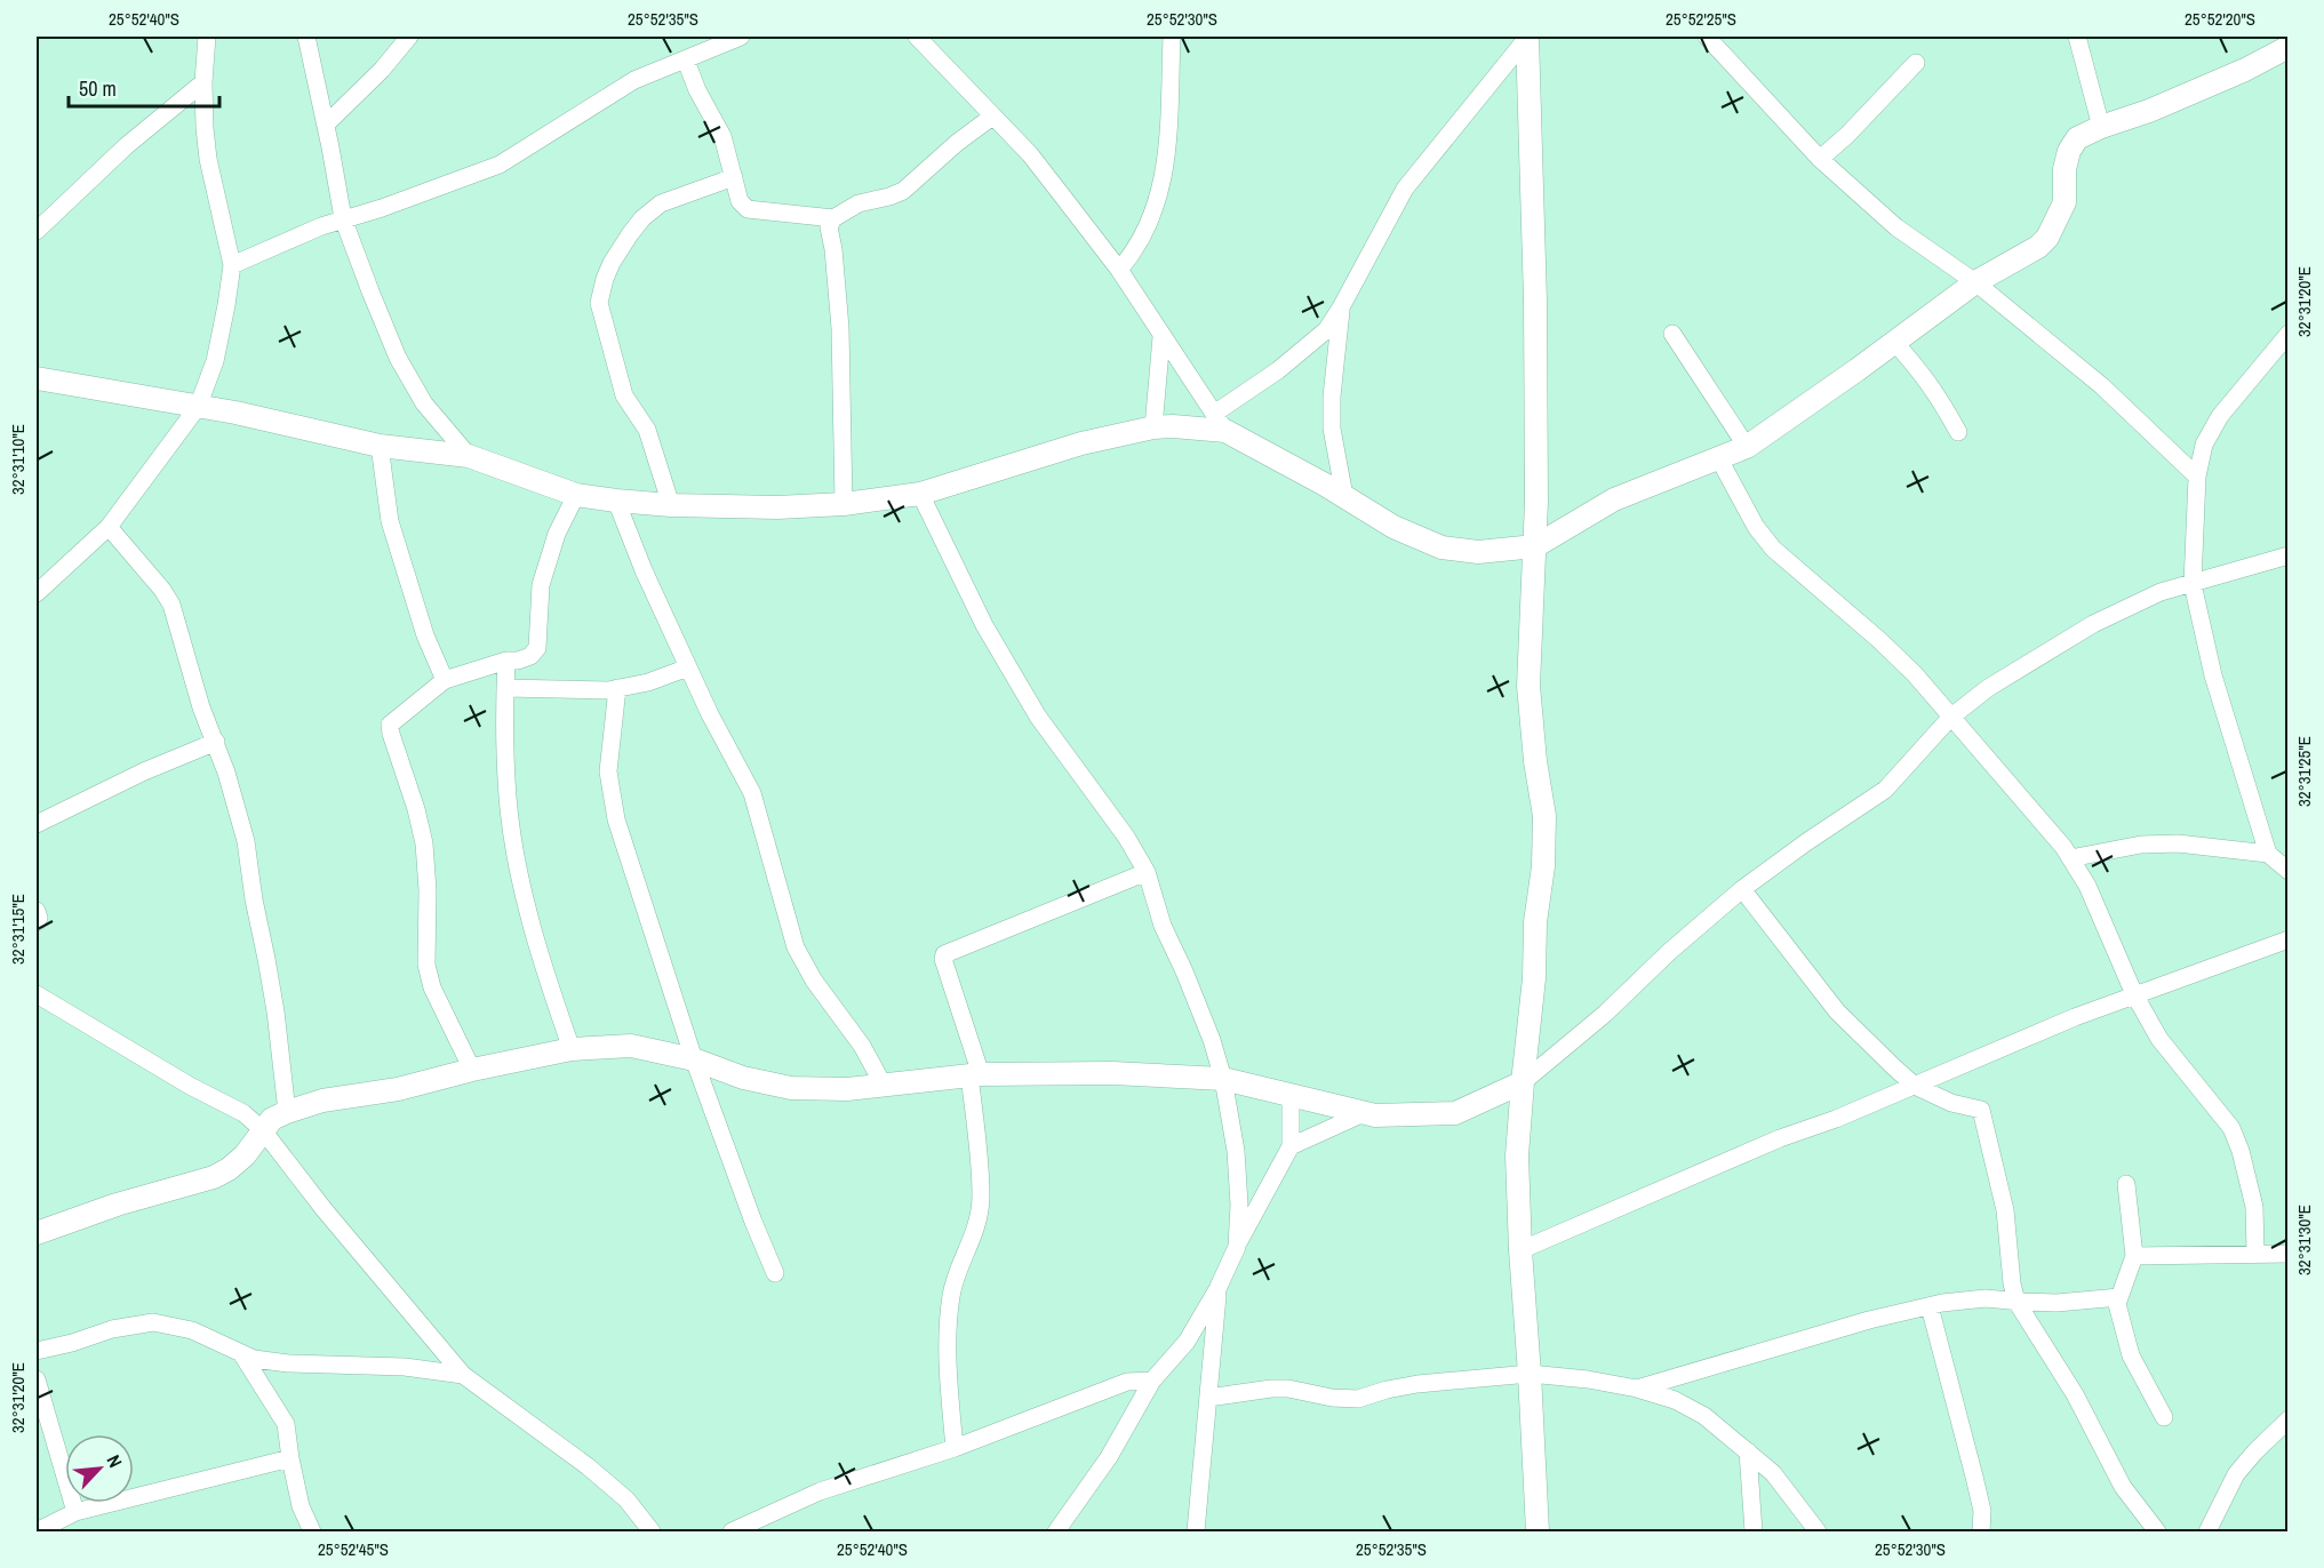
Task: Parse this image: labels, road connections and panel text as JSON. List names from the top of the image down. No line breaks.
{"scale_bar":"50 m","north":"top right","coordinates":["25°52'40\"S","25°52'35\"S","25°52'30\"S","25°52'25\"S","25°52'20\"S","32°31'20\"E","32°31'10\"E","32°31'25\"E","32°31'15\"E","32°31'30\"E","25°52'45\"S"]}
